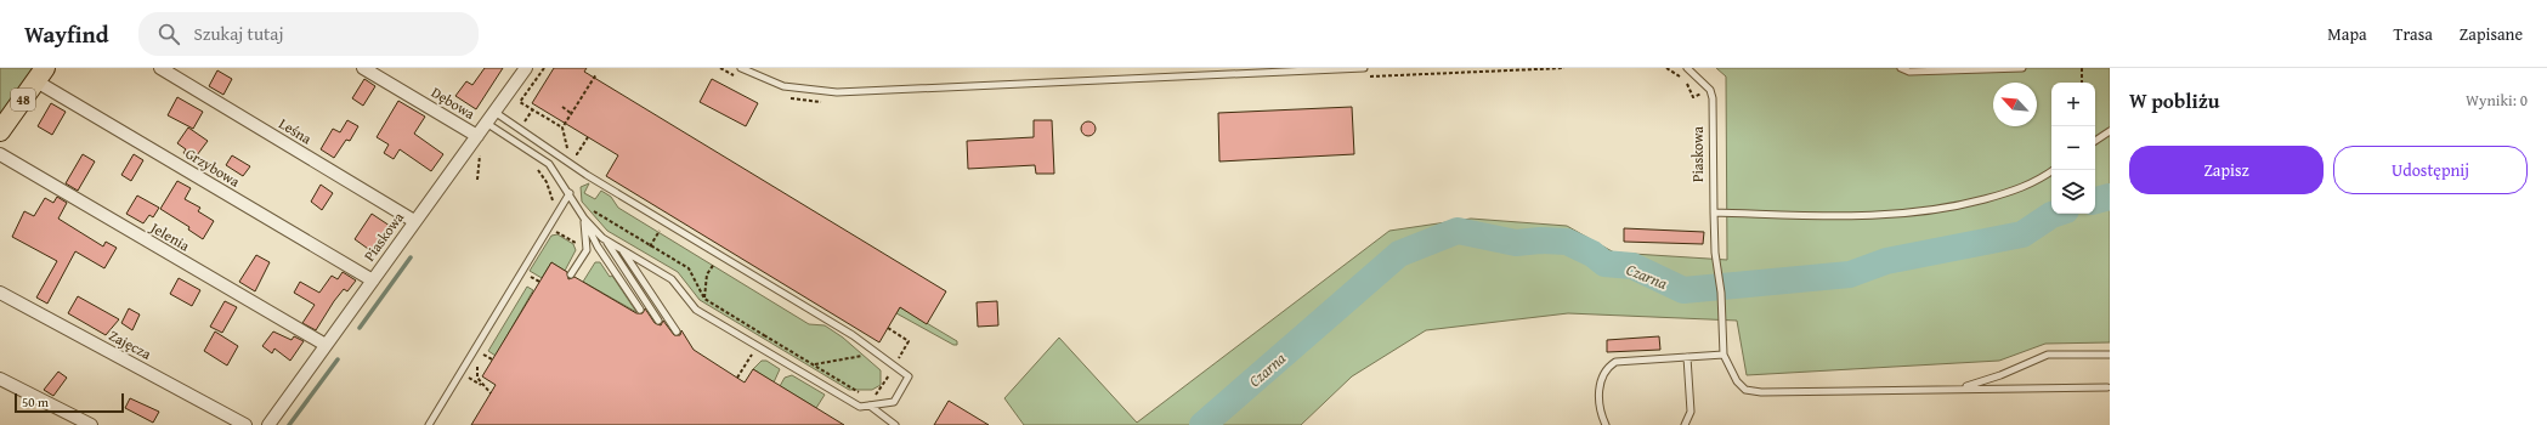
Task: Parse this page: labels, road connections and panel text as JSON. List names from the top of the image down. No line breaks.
{"streets":{"main road":["48"],"street":["Dębowa","Leśna","Piaskowa","Grzybowa","Jelenia","Zajęcza"]},"crossings":[["48","Grzybowa"],["Dębowa","Piaskowa"],["Leśna","Piaskowa"],["Piaskowa","Grzybowa"],["Piaskowa","Jelenia"]],"water":["Czarna"],"scale_bar":"50 m","north":"top left","page":{"header":"Wayfind","search":"Szukaj tutaj","nav":["Mapa","Trasa","Zapisane"],"heading":["W pobliżu","Wyniki: 0"],"map_buttons":["+","−"],"buttons":["Zapisz","Udostępnij"],"scale":"50 m"}}
